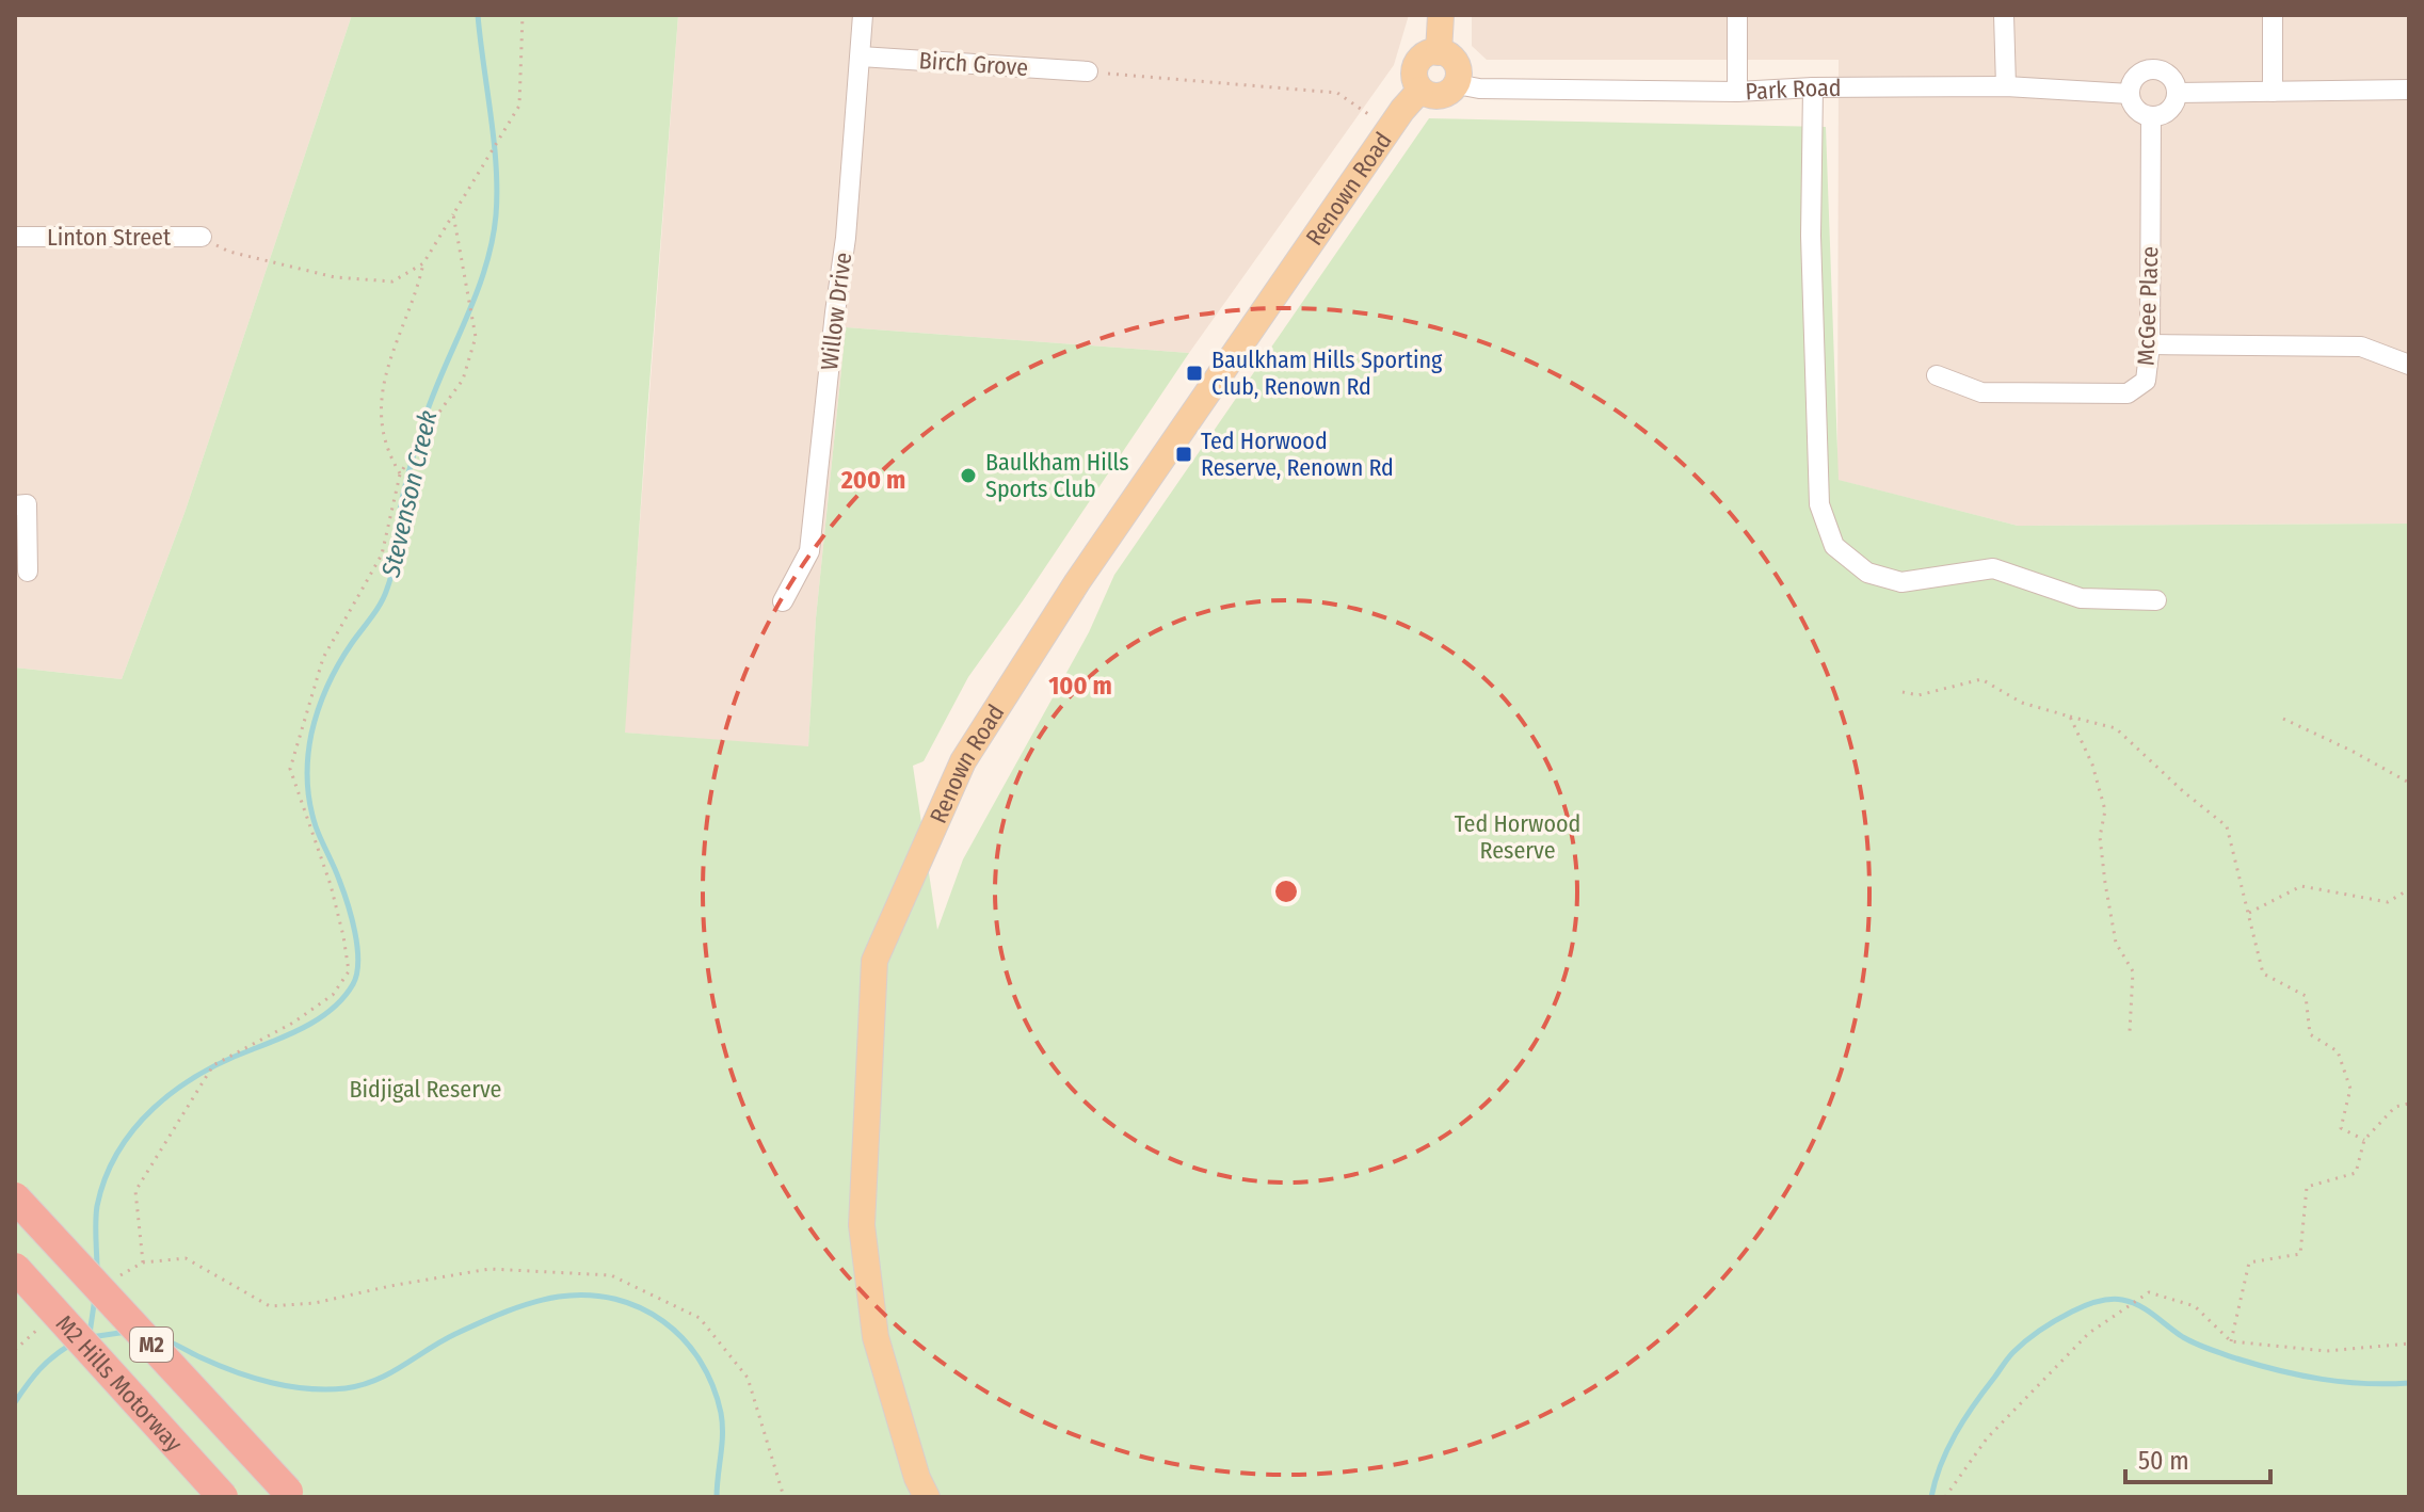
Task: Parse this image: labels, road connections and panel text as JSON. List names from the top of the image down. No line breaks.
{"streets":{"highway":["M2","M2 Hills Motorway"],"main road":["Renown Road"],"street":["Birch Grove","Park Road","Linton Street","McGee Place","Willow Drive"]},"crossings":[["Birch Grove","Willow Drive"],["Park Road","Renown Road"],["Park Road","McGee Place"]],"water":["Stevenson Creek"],"parks":["Ted Horwood Reserve","Bidjigal Reserve"],"places":{"transit":["Baulkham Hills Sporting Club, Renown Rd","Ted Horwood Reserve, Renown Rd"],"other":["Baulkham Hills Sports Club"]},"scale_bar":"50 m","rings":["200 m","100 m"]}
